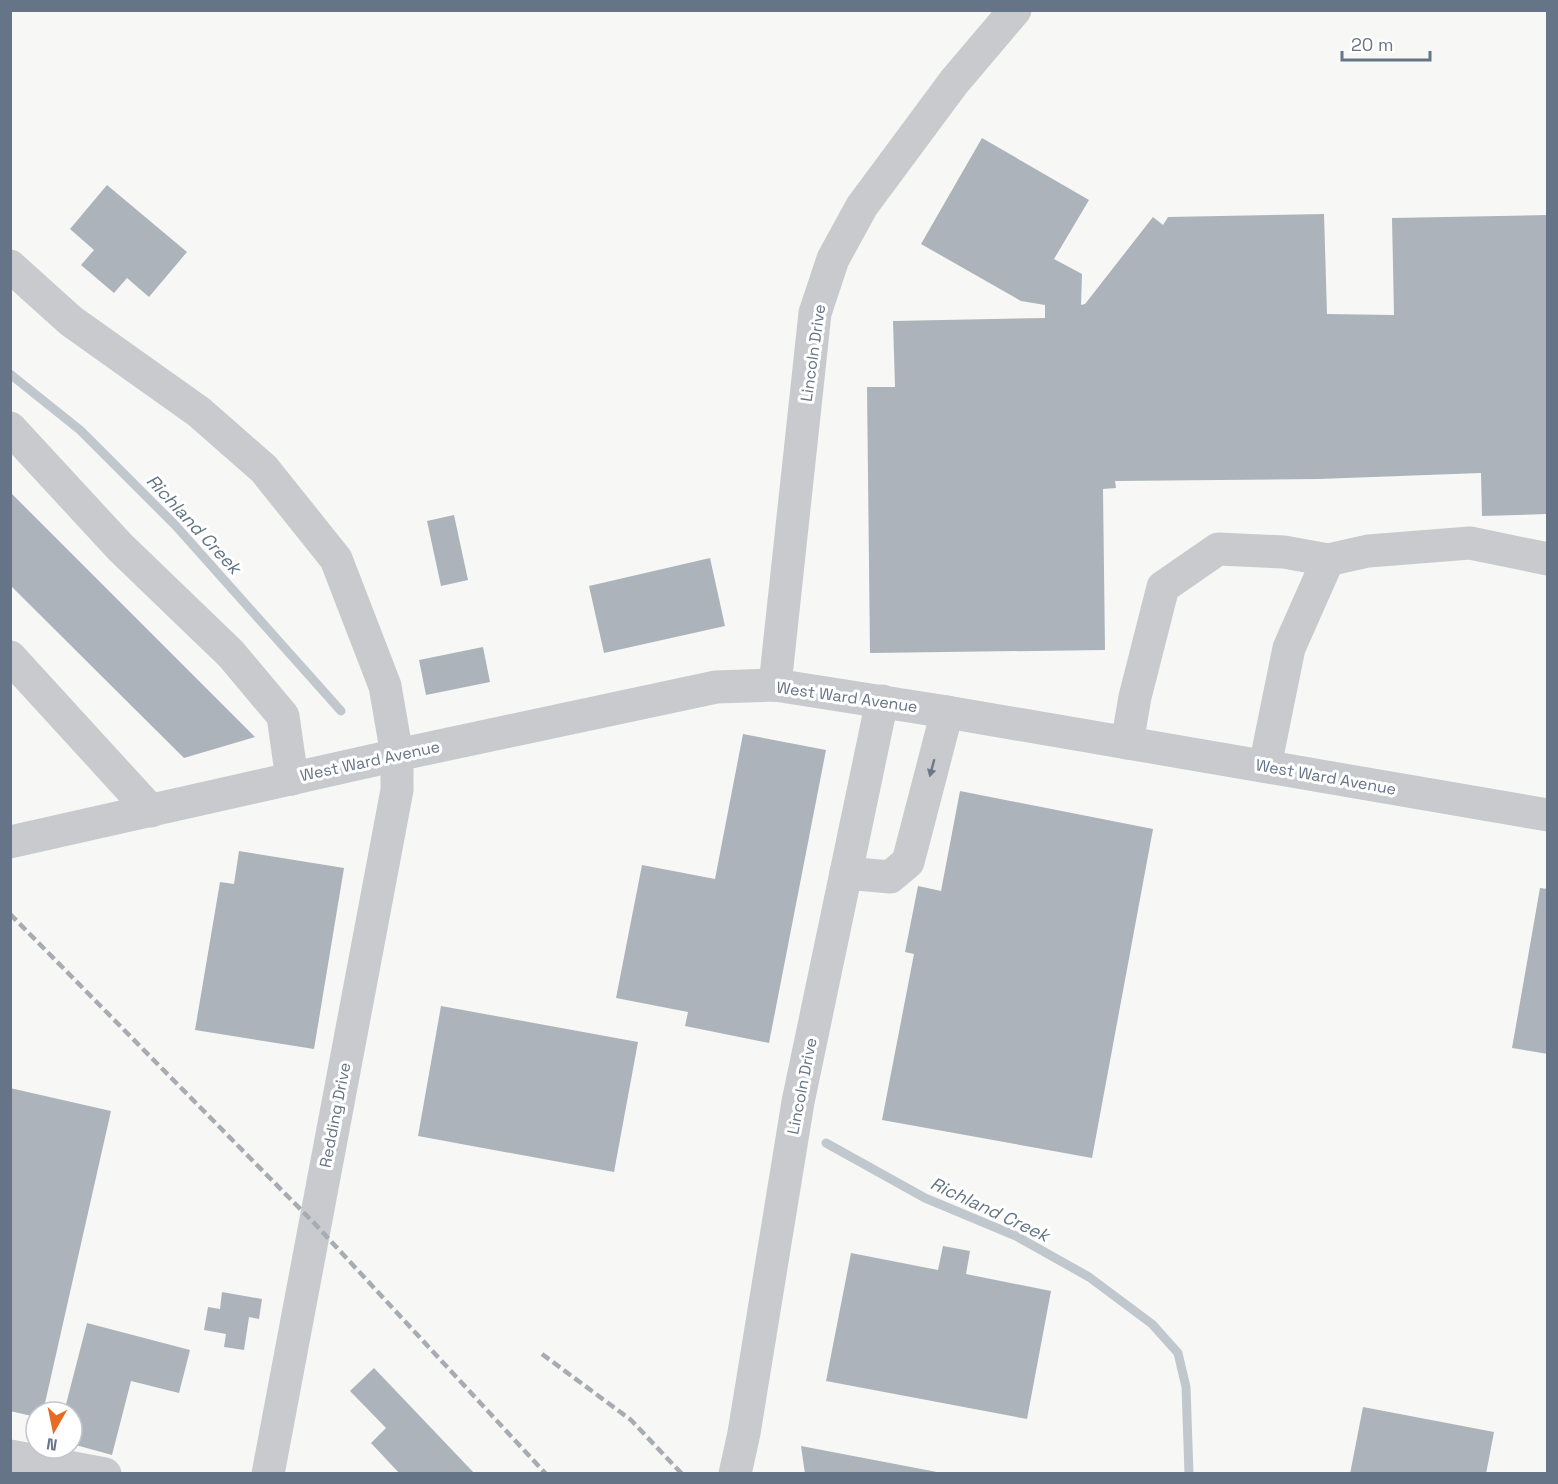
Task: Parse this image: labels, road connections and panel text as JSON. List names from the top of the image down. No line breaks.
{"streets":{"street":["Lincoln Drive","West Ward Avenue","Redding Drive"]},"crossings":[["Lincoln Drive","West Ward Avenue"],["West Ward Avenue","Redding Drive"]],"water":["Richland Creek"],"scale_bar":"20 m","north":"bottom"}
